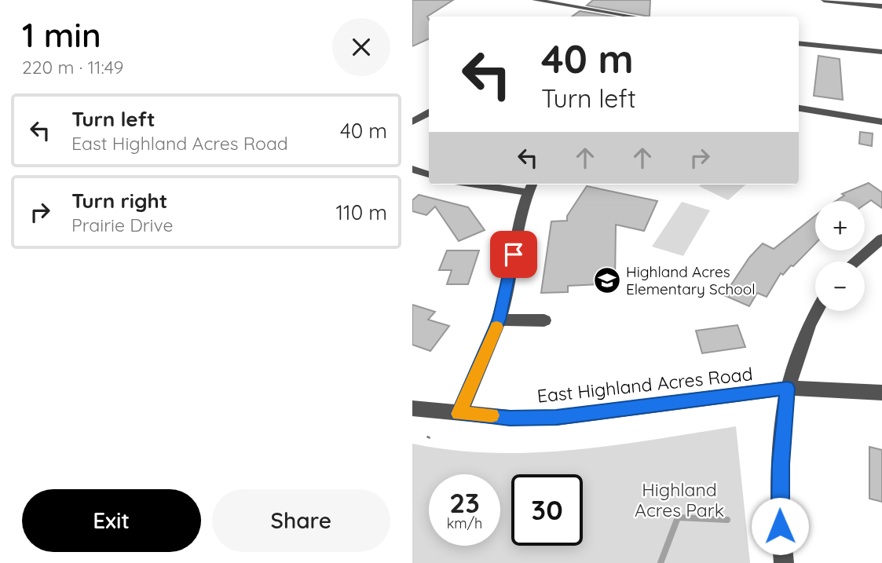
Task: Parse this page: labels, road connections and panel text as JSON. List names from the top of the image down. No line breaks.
{"streets":{"street":["East Highland Acres Road"]},"parks":["Highland Acres Park"],"places":{"school or university":["Highland Acres Elementary School"]},"page":{"heading":["1 min","220 m · 11:49"],"turn":["40 m","Turn left"],"list":[{"name":"Turn left","note":"East Highland Acres Road","value":"40 m"},{"name":"Turn right","note":"Prairie Drive","value":"110 m"}],"map_buttons":["+","−"],"speed":"23 km/h","limit":"30","buttons":["Exit","Share"]}}
